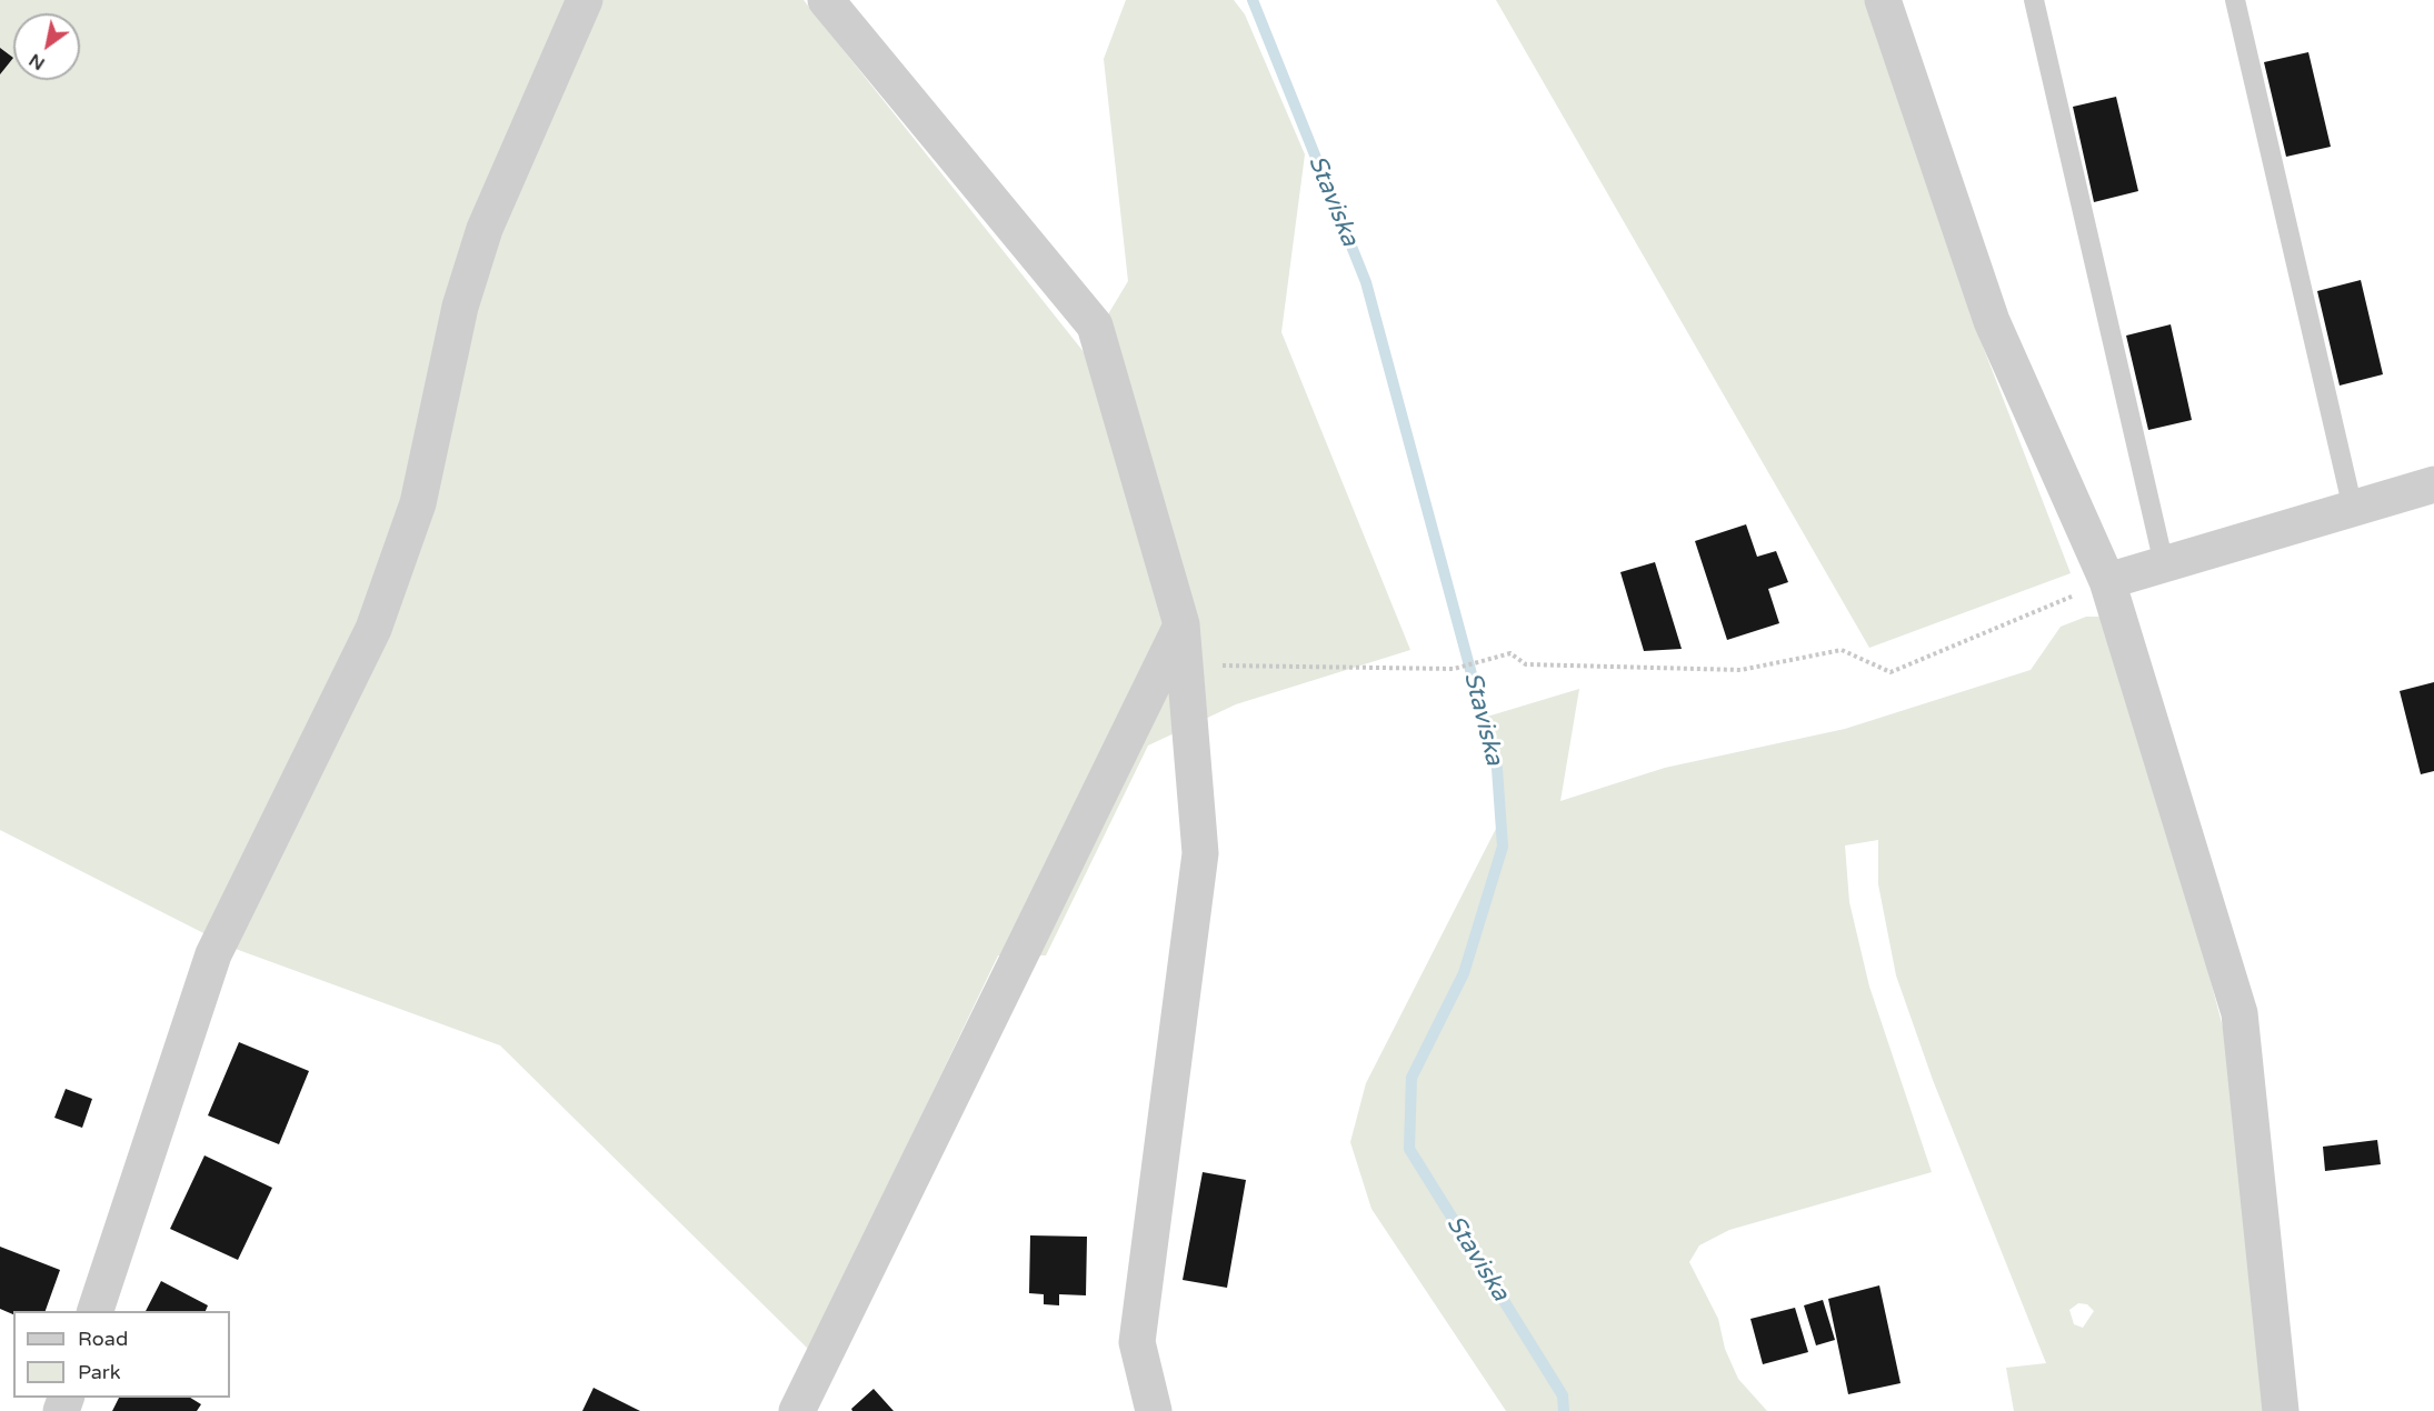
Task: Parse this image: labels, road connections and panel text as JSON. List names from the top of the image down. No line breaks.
{"water":["Staviska"],"legend":["Road","Park"],"north":"bottom left"}
